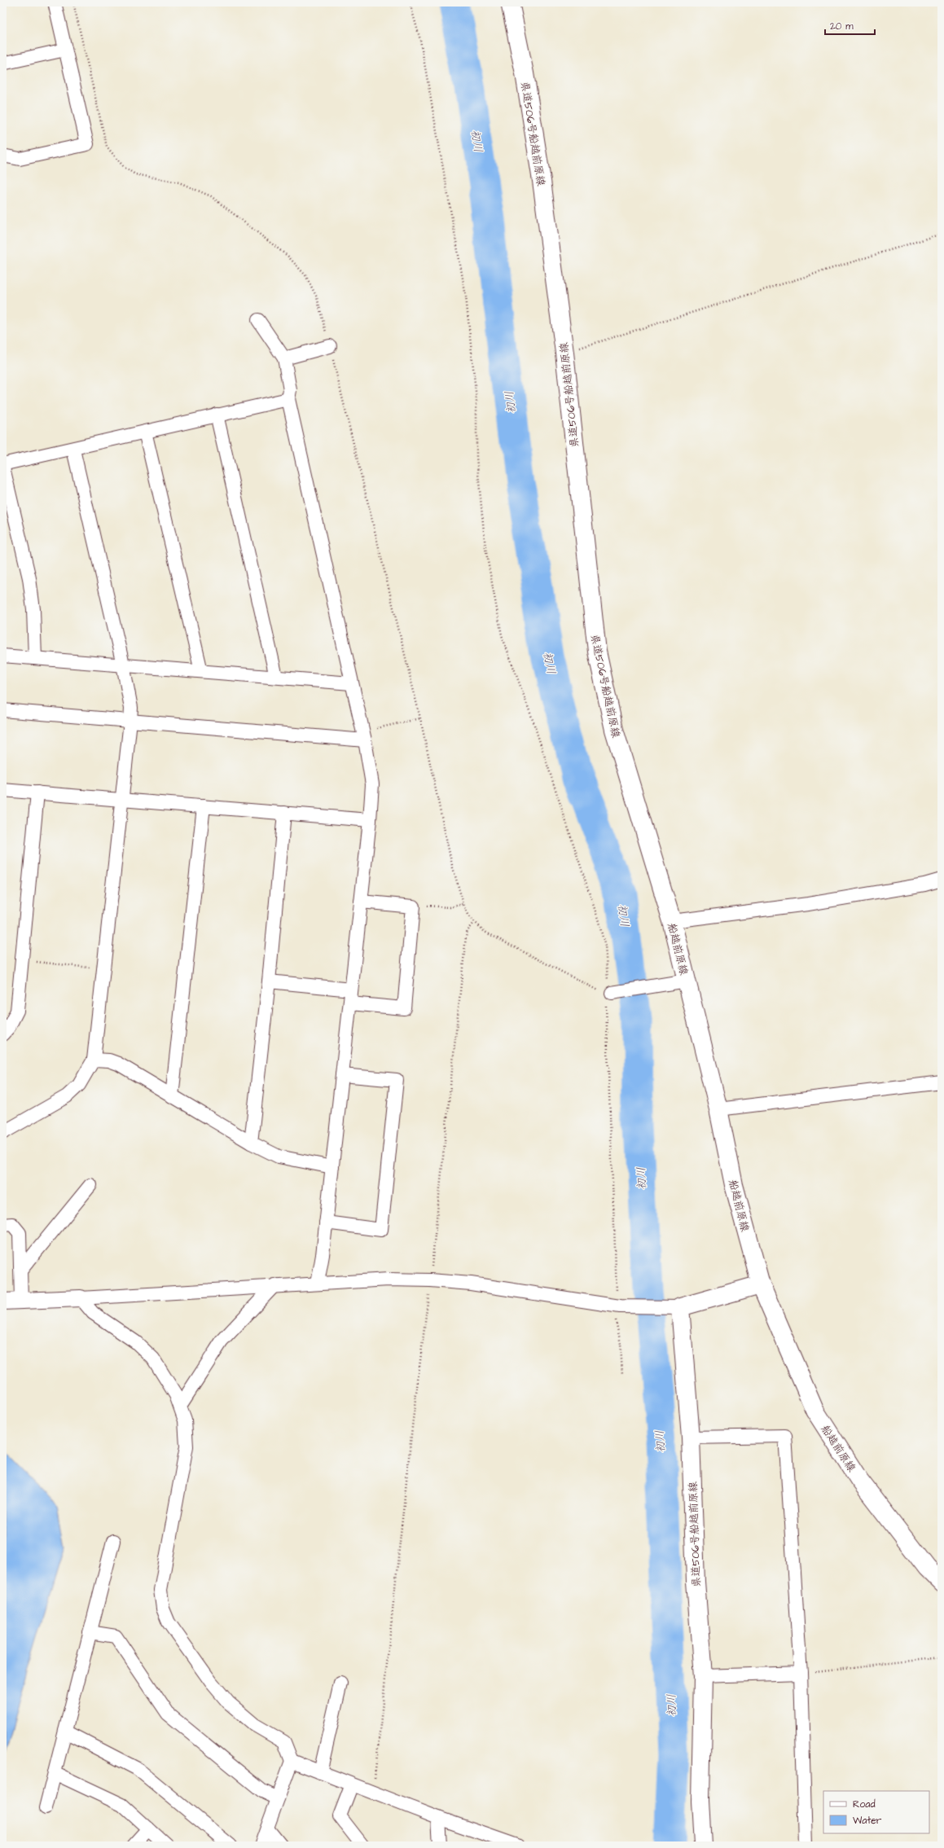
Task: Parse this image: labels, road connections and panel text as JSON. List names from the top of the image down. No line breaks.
{"streets":{"main road":["県道506号船越前原線","船越前原線"]},"crossings":[["県道506号船越前原線","船越前原線"]],"water":["初川"],"legend":["Road","Water"],"scale_bar":"20 m"}
